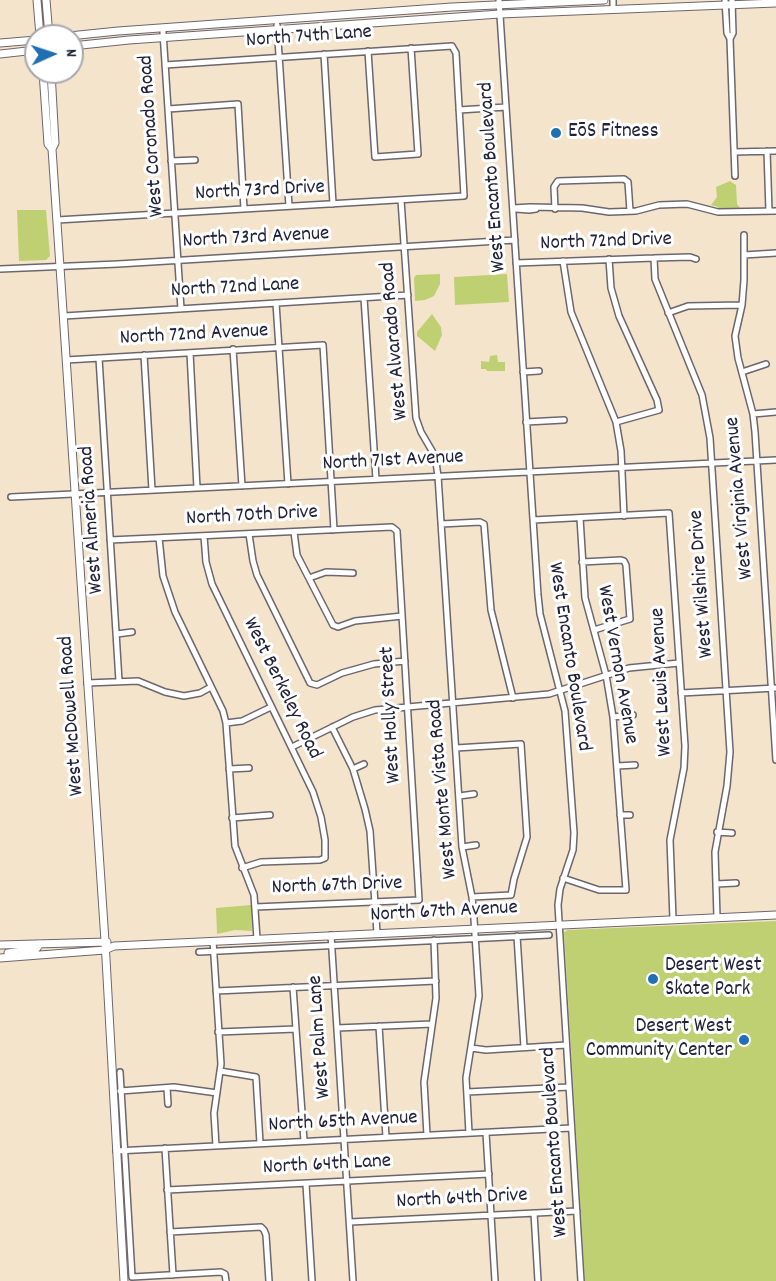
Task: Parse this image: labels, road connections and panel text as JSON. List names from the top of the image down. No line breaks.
{"streets":{"main road":["West McDowell Road","North 67th Avenue"],"street":["North 74th Lane","West Coronado Road","West Encanto Boulevard","North 73rd Drive","North 73rd Avenue","North 72nd Drive","North 72nd Lane","North 72nd Avenue","West Alvarado Road","North 71st Avenue","West Virginia Avenue","North 70th Drive","West Almeria Road","West Wilshire Drive","West Vernon Avenue","West Lewis Avenue","West Berkeley Road","West Holly Street","West Monte Vista Road","North 67th Drive","West Palm Lane","North 65th Avenue","North 64th Lane","North 64th Drive"]},"crossings":[["North 74th Lane","West Coronado Road"],["North 74th Lane","North 73rd Drive"],["West Coronado Road","North 73rd Drive"],["West Coronado Road","North 73rd Avenue"],["West Coronado Road","North 72nd Lane"],["West Encanto Boulevard","North 73rd Avenue"],["West Encanto Boulevard","North 72nd Drive"],["West Encanto Boulevard","North 71st Avenue"],["West Encanto Boulevard","West Vernon Avenue"],["West Encanto Boulevard","North 67th Avenue"],["West Encanto Boulevard","North 65th Avenue"],["West Encanto Boulevard","North 64th Drive"],["North 73rd Drive","West Alvarado Road"],["North 73rd Drive","West McDowell Road"],["North 73rd Avenue","West Alvarado Road"],["North 73rd Avenue","West McDowell Road"],["North 72nd Drive","West Wilshire Drive"],["North 72nd Lane","West Alvarado Road"],["North 72nd Lane","West McDowell Road"],["North 72nd Avenue","North 71st Avenue"],["North 72nd Avenue","West Almeria Road"],["North 72nd Avenue","West McDowell Road"],["West Alvarado Road","North 71st Avenue"],["West Alvarado Road","West Monte Vista Road"],["North 71st Avenue","West Virginia Avenue"],["North 71st Avenue","West Almeria Road"],["North 71st Avenue","West Wilshire Drive"],["North 71st Avenue","West McDowell Road"],["North 71st Avenue","West Monte Vista Road"],["North 70th Drive","West Almeria Road"],["North 70th Drive","West Berkeley Road"],["North 70th Drive","West Holly Street"],["West Wilshire Drive","North 67th Avenue"],["West Lewis Avenue","North 67th Avenue"],["West Holly Street","North 67th Drive"],["West McDowell Road","North 67th Avenue"],["West McDowell Road","North 65th Avenue"],["West Monte Vista Road","North 67th Avenue"],["West Monte Vista Road","North 65th Avenue"],["North 67th Avenue","West Palm Lane"],["West Palm Lane","North 65th Avenue"],["West Palm Lane","North 64th Lane"],["West Palm Lane","North 64th Drive"]],"places":["EōS Fitness","Desert West Skate Park","Desert West Community Center"],"north":"right"}
